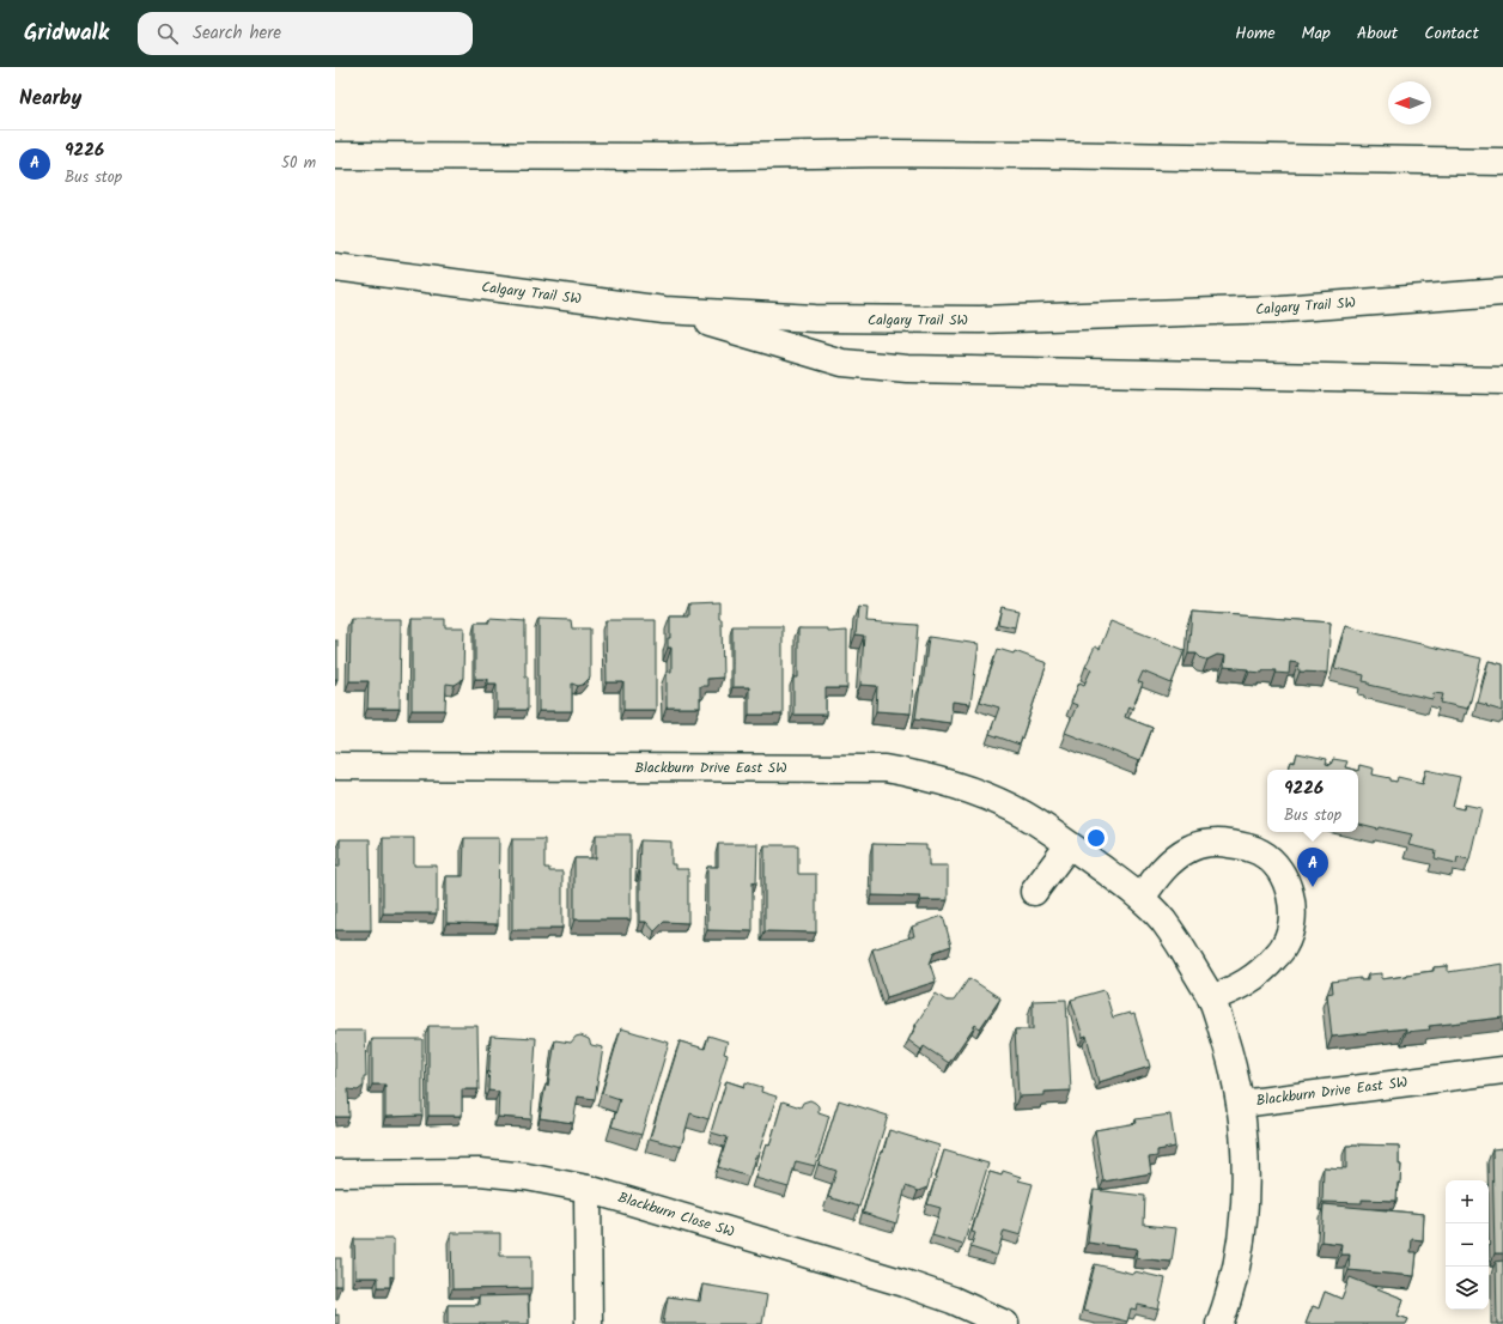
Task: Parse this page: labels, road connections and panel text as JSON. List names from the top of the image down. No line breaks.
{"streets":{"main road":["Calgary Trail SW","Blackburn Drive East SW","Blackburn Close SW"]},"north":"left","page":{"header":"Gridwalk","search":"Search here","nav":["Home","Map","About","Contact"],"heading":"Nearby","list":[{"mark":"A","name":"9226","note":"Bus stop","value":"50 m"}],"popup":["9226","Bus stop"],"pins":"A","map_buttons":["+","−"]}}
